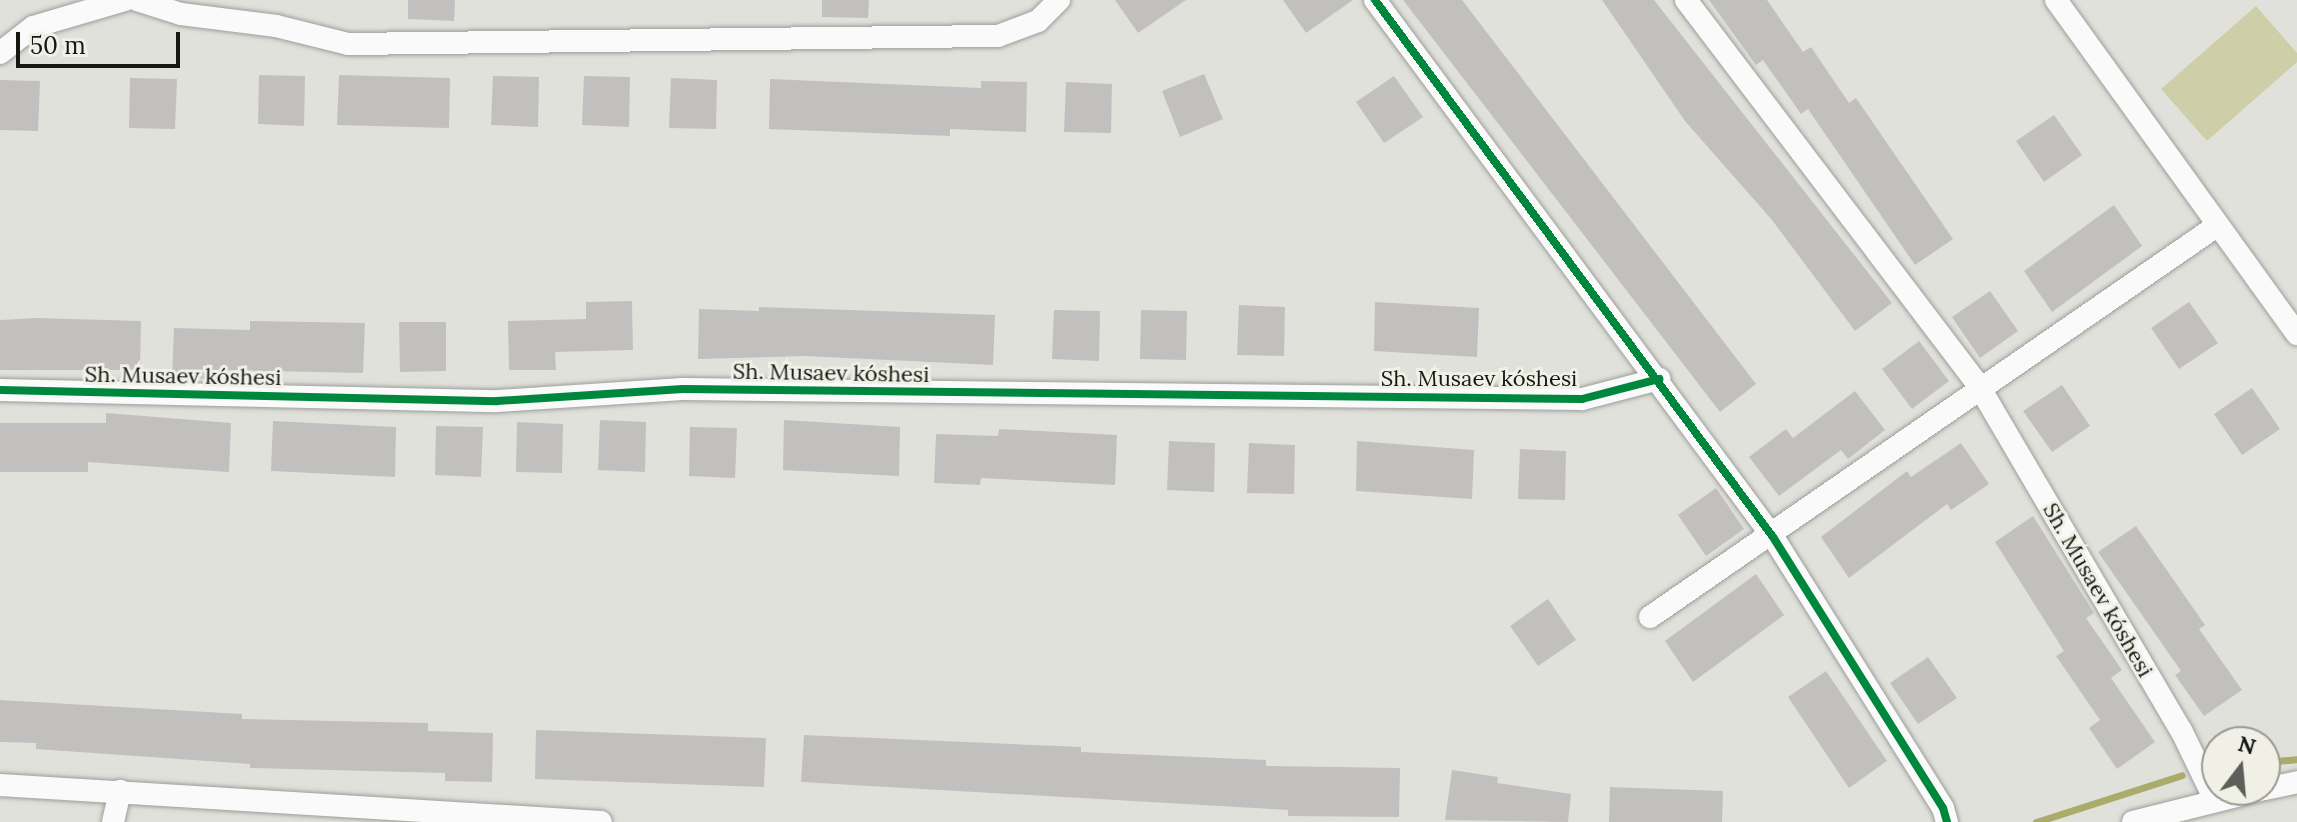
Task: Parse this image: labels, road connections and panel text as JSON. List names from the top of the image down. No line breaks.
{"streets":{"street":["Sh. Musaev kóshesi"]},"scale_bar":"50 m","north":"top"}
